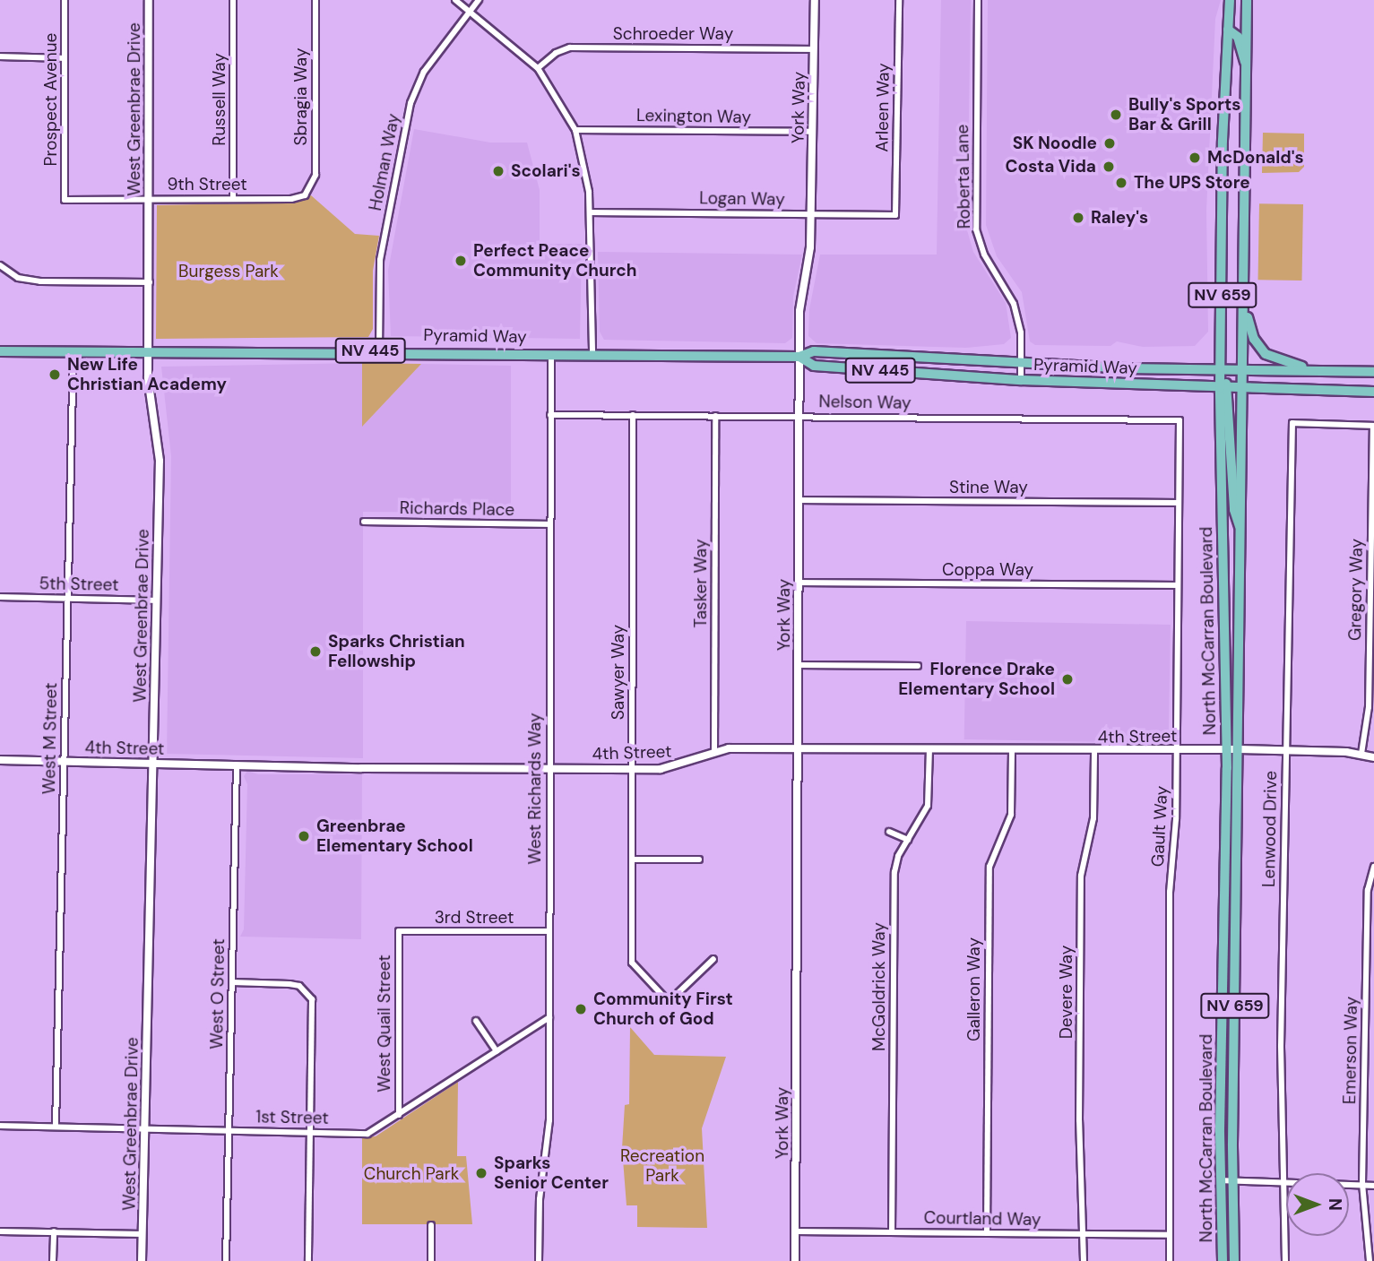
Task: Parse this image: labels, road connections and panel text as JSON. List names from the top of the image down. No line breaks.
{"streets":{"main road":["NV 659","Pyramid Way","NV 445","North McCarran Boulevard"],"street":["Schroeder Way","Sbragia Way","Prospect Avenue","Russell Way","York Way","Arleen Way","West Greenbrae Drive","Lexington Way","Holman Way","Roberta Lane","9th Street","Logan Way","Nelson Way","Stine Way","Richards Place","Coppa Way","Tasker Way","5th Street","Gregory Way","Sawyer Way","4th Street","West M Street","West Richards Way","Gault Way","Lenwood Drive","3rd Street","McGoldrick Way","Galleron Way","Devere Way","West O Street","West Quail Street","Emerson Way","1st Street","Courtland Way"]},"crossings":[["Schroeder Way","York Way"],["Sbragia Way","9th Street"],["Prospect Avenue","9th Street"],["Russell Way","9th Street"],["York Way","Lexington Way"],["York Way","Logan Way"],["York Way","Pyramid Way"],["York Way","Nelson Way"],["York Way","Stine Way"],["York Way","Coppa Way"],["York Way","4th Street"],["York Way","Courtland Way"],["Arleen Way","Logan Way"],["West Greenbrae Drive","9th Street"],["West Greenbrae Drive","Pyramid Way"],["West Greenbrae Drive","5th Street"],["West Greenbrae Drive","4th Street"],["West Greenbrae Drive","1st Street"],["Holman Way","Pyramid Way"],["Roberta Lane","Pyramid Way"],["Pyramid Way","North McCarran Boulevard"],["Pyramid Way","West M Street"],["Pyramid Way","West Richards Way"],["Nelson Way","Tasker Way"],["Nelson Way","Sawyer Way"],["Nelson Way","West Richards Way"],["Nelson Way","Gault Way"],["Stine Way","Gault Way"],["Richards Place","West Richards Way"],["Coppa Way","Gault Way"],["Tasker Way","4th Street"],["5th Street","West M Street"],["Gregory Way","4th Street"],["Gregory Way","Lenwood Drive"],["North McCarran Boulevard","4th Street"],["Sawyer Way","4th Street"],["4th Street","West M Street"],["4th Street","West Richards Way"],["4th Street","Gault Way"],["4th Street","Lenwood Drive"],["4th Street","McGoldrick Way"],["4th Street","Galleron Way"],["4th Street","Devere Way"],["4th Street","West O Street"],["West M Street","1st Street"],["West Richards Way","3rd Street"],["West Richards Way","1st Street"],["Gault Way","Courtland Way"],["3rd Street","West Quail Street"],["McGoldrick Way","Courtland Way"],["Galleron Way","Courtland Way"],["Devere Way","Courtland Way"],["West O Street","1st Street"],["West Quail Street","1st Street"]],"parks":["Burgess Park","Recreation Park","Church Park"],"places":["Bully's Sports Bar & Grill","SK Noodle","McDonald's","Costa Vida","Scolari's","The UPS Store","Raley's","Perfect Peace Community Church","New Life Christian Academy","Sparks Christian Fellowship","Florence Drake Elementary School","Greenbrae Elementary School","Community First Church of God","Sparks Senior Center"],"north":"right"}
